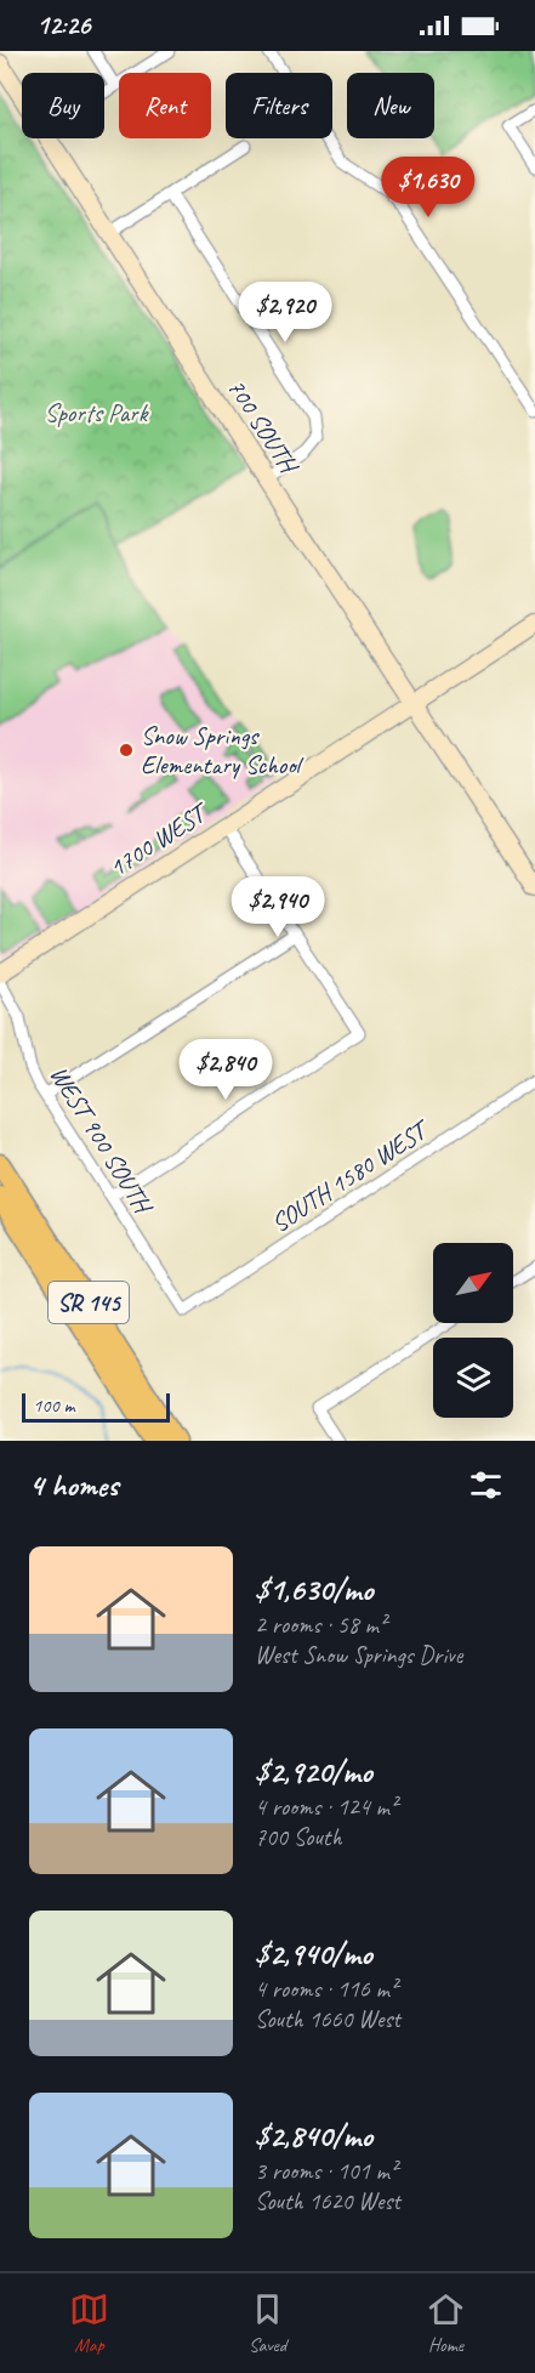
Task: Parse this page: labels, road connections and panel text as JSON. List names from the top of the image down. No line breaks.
{"streets":{"highway":["SR 145"],"street":["700 SOUTH","1700 WEST","WEST 900 SOUTH","SOUTH 1580 WEST"]},"crossings":[["700 SOUTH","1700 WEST"],["WEST 900 SOUTH","SOUTH 1580 WEST"]],"parks":["Sports Park"],"places":["Snow Springs Elementary School"],"scale_bar":"100 m","north":"top right","page":{"status":"12:26","chip":["Buy","Rent","Filters","New"],"price":["$1,630","$2,920","$2,940","$2,840"],"scale":"100 m","heading":"4 homes","list":[{"name":"$1,630/mo","note":"2 rooms · 58 m² · West Snow Springs Drive"},{"name":"$2,920/mo","note":"4 rooms · 124 m² · 700 South"},{"name":"$2,940/mo","note":"4 rooms · 116 m² · South 1660 West"},{"name":"$2,840/mo","note":"3 rooms · 101 m² · South 1620 West"}],"tabs":["Map","Saved","Home"]}}
